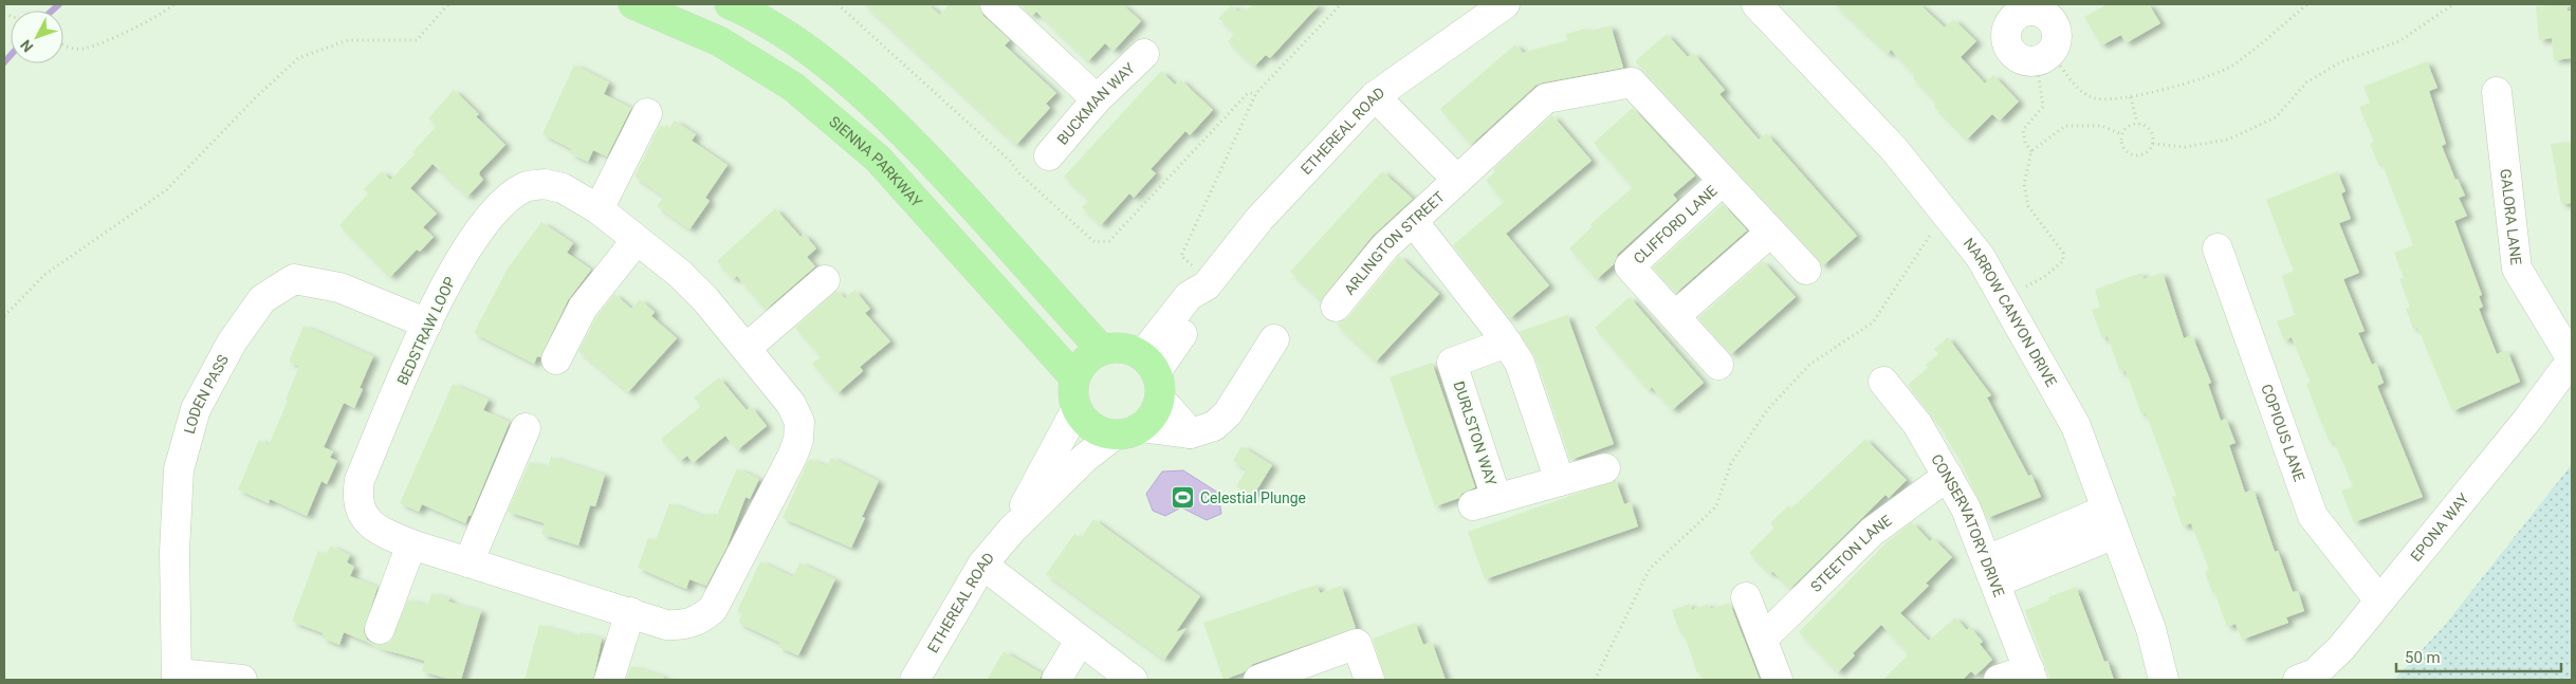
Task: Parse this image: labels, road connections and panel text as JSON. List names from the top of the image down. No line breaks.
{"streets":{"main road":["ETHEREAL ROAD","SIENNA PARKWAY"],"street":["BUCKMAN WAY","GALORA LANE","CLIFFORD LANE","ARLINGTON STREET","NARROW CANYON DRIVE","BEDSTRAW LOOP","LODEN PASS","DURLSTON WAY","COPIOUS LANE","CONSERVATORY DRIVE","EPONA WAY","STEETON LANE"]},"crossings":[["ETHEREAL ROAD","SIENNA PARKWAY"],["ETHEREAL ROAD","ARLINGTON STREET"],["CLIFFORD LANE","ARLINGTON STREET"],["BEDSTRAW LOOP","LODEN PASS"],["COPIOUS LANE","EPONA WAY"],["CONSERVATORY DRIVE","STEETON LANE"]],"places":{"sports":["Celestial Plunge"]},"scale_bar":"50 m","north":"bottom left"}
